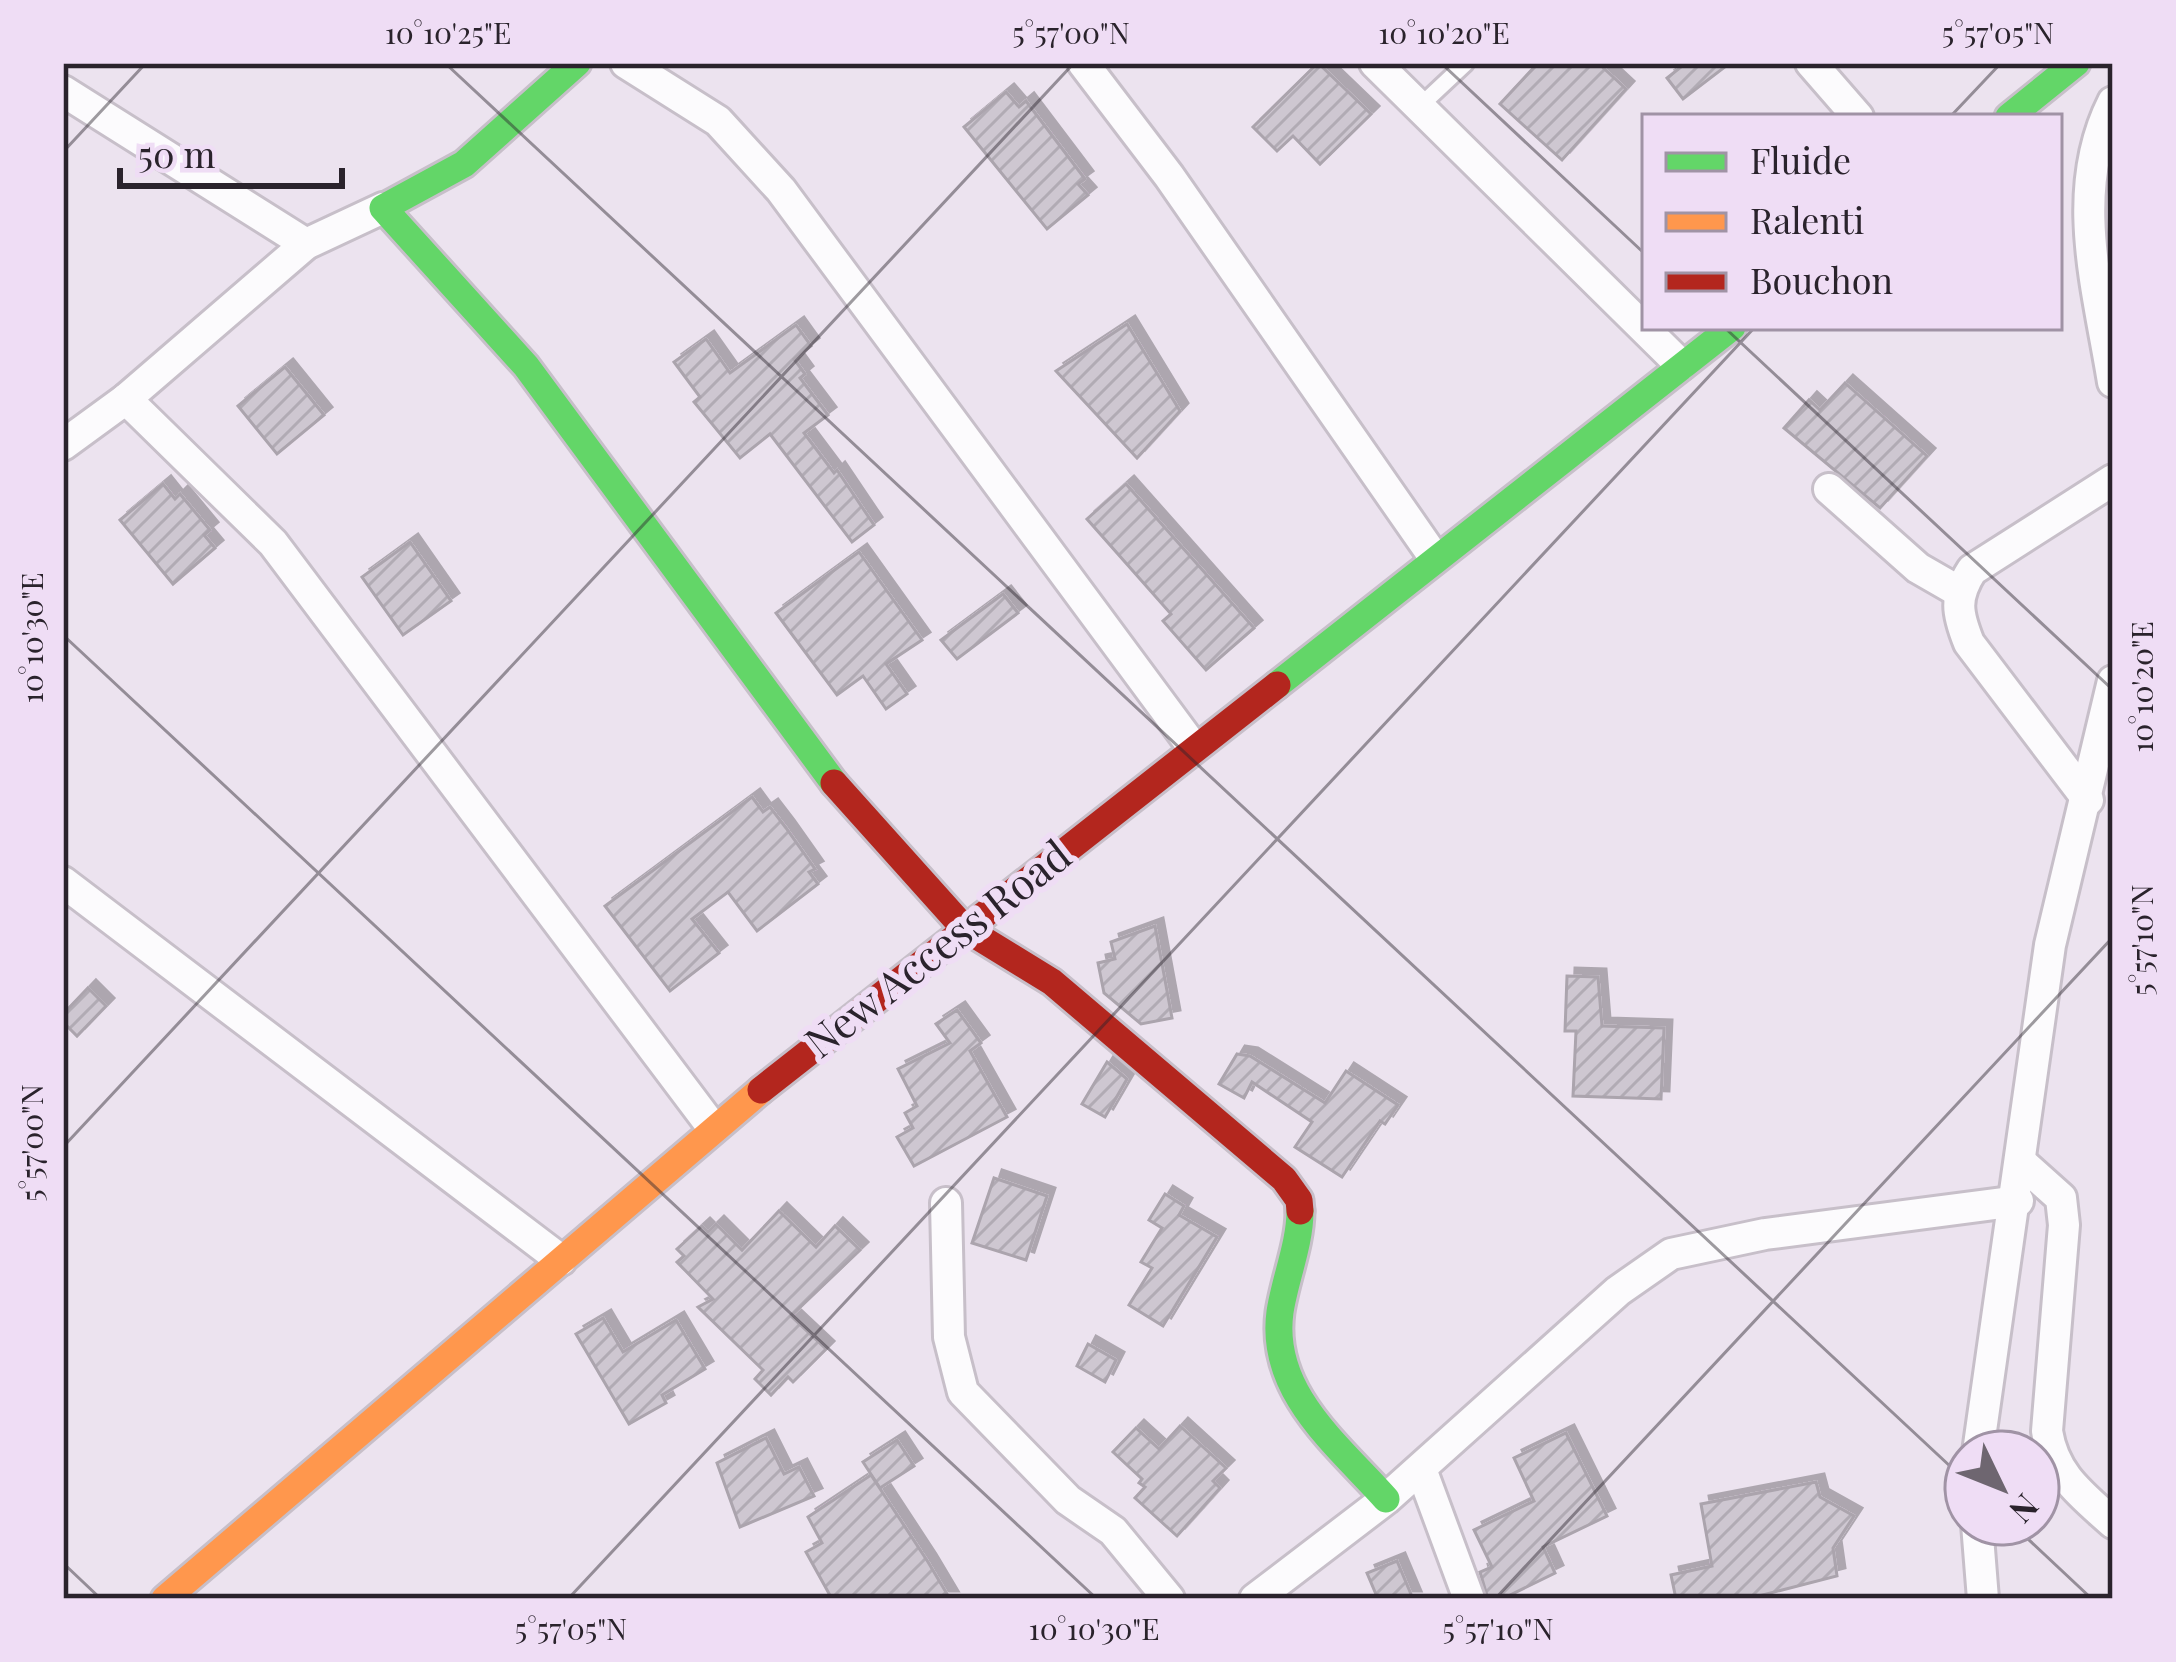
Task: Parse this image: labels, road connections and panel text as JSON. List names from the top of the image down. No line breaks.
{"streets":{"main road":["New Access Road"]},"legend":["Fluide","Ralenti","Bouchon"],"scale_bar":"50 m","north":"bottom right","coordinates":["10°10'25\"E","5°57'00\"N","10°10'20\"E","5°57'05\"N","10°10'30\"E","5°57'10\"N"]}
